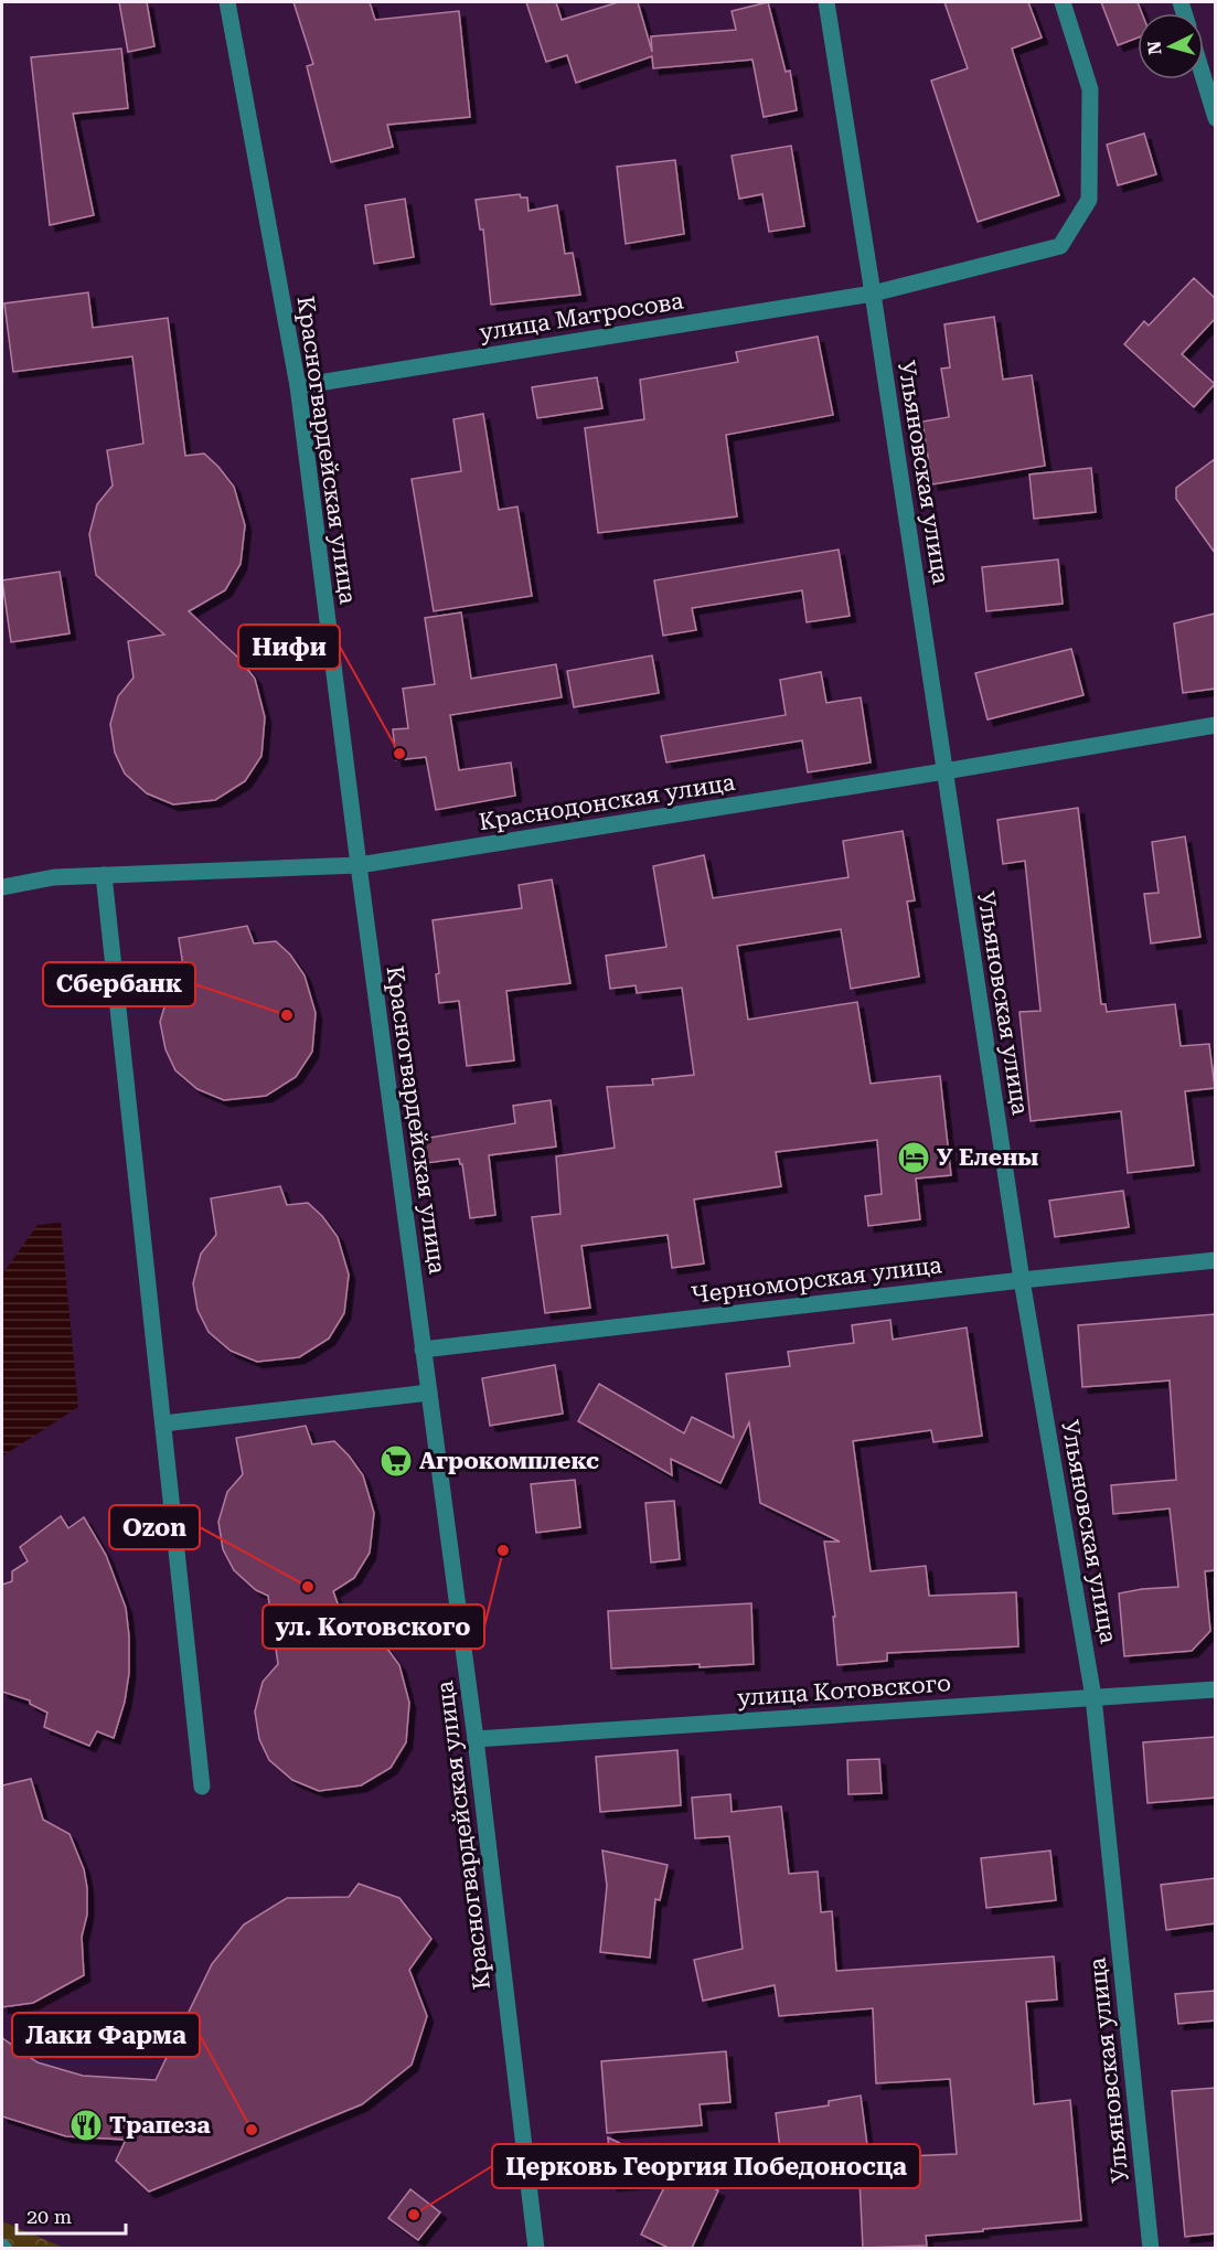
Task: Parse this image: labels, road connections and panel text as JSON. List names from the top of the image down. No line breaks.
{"streets":{"street":["улица Матросова","Красногвардейская улица","Ульяновская улица","Краснодонская улица","Черноморская улица","улица Котовского"]},"crossings":[["улица Матросова","Красногвардейская улица"],["улица Матросова","Ульяновская улица"],["Красногвардейская улица","Краснодонская улица"],["Красногвардейская улица","Черноморская улица"],["Красногвардейская улица","улица Котовского"],["Ульяновская улица","Краснодонская улица"],["Ульяновская улица","Черноморская улица"],["Ульяновская улица","улица Котовского"]],"places":{"other":["Нифи","Сбербанк","ул. Котовского","Ozon","Лаки Фарма","Церковь Георгия Победоносца"],"hotel":["У Елены"],"supermarket":["Агрокомплекс"],"restaurant":["Трапеза"]},"scale_bar":"20 m","north":"left"}
